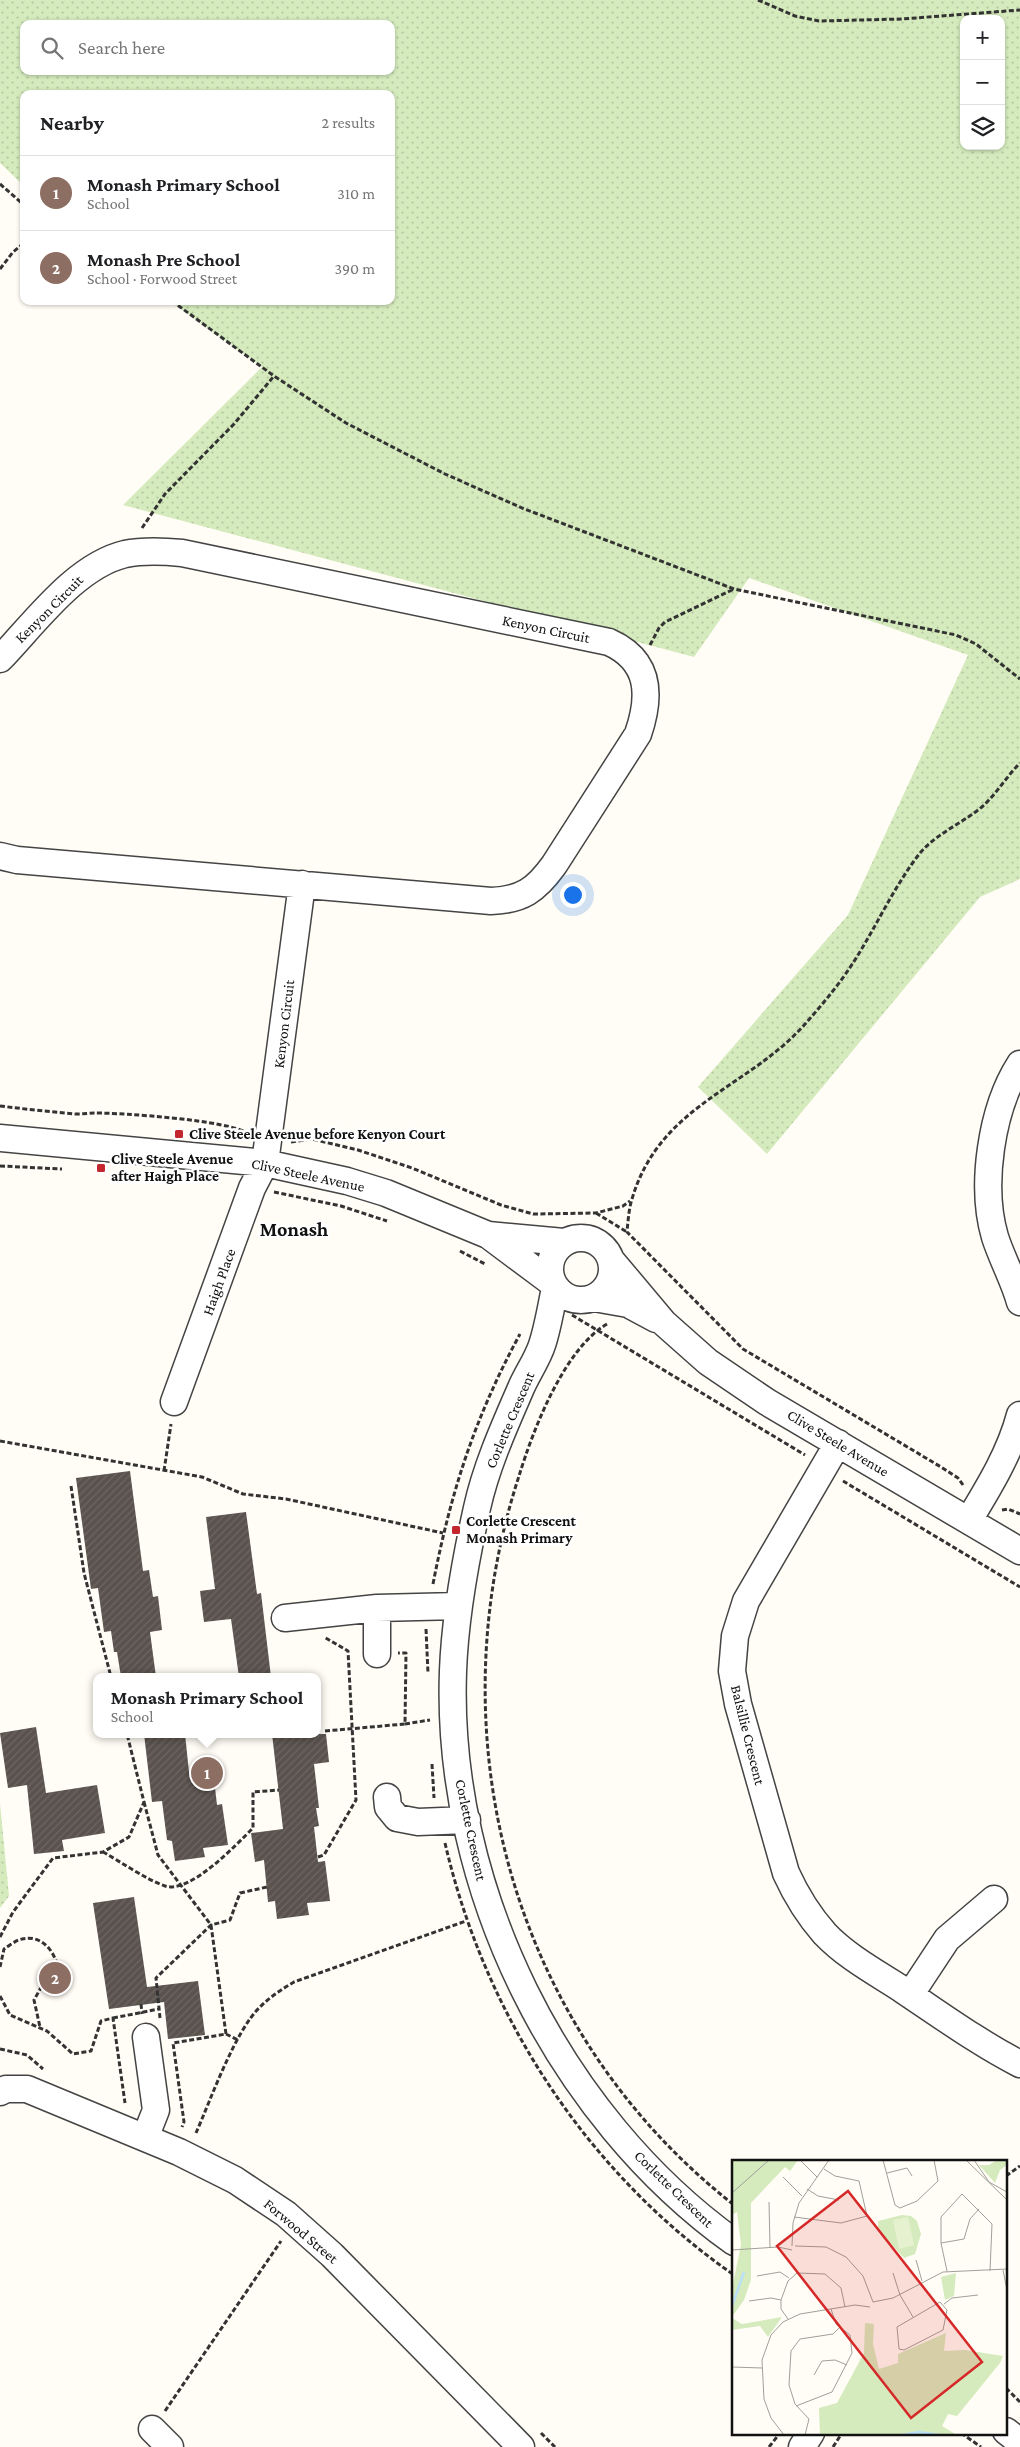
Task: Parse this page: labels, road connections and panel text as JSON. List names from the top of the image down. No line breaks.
{"streets":{"street":["Kenyon Circuit","Clive Steele Avenue","Haigh Place","Corlette Crescent","Balsillie Crescent","Forwood Street"]},"crossings":[["Kenyon Circuit","Clive Steele Avenue"],["Kenyon Circuit","Haigh Place"],["Clive Steele Avenue","Haigh Place"],["Clive Steele Avenue","Corlette Crescent"],["Clive Steele Avenue","Balsillie Crescent"]],"districts":["Monash"],"places":{"transit":["Clive Steele Avenue before Kenyon Court","Clive Steele Avenue after Haigh Place","Corlette Crescent Monash Primary"]},"page":{"map_buttons":["+","−"],"search":"Search here","heading":["Nearby","2 results"],"list":[{"mark":"1","name":"Monash Primary School","note":"School","value":"310 m"},{"mark":"2","name":"Monash Pre School","note":"School · Forwood Street","value":"390 m"}],"popup":["Monash Primary School","School"],"pins":["1","2"]}}
